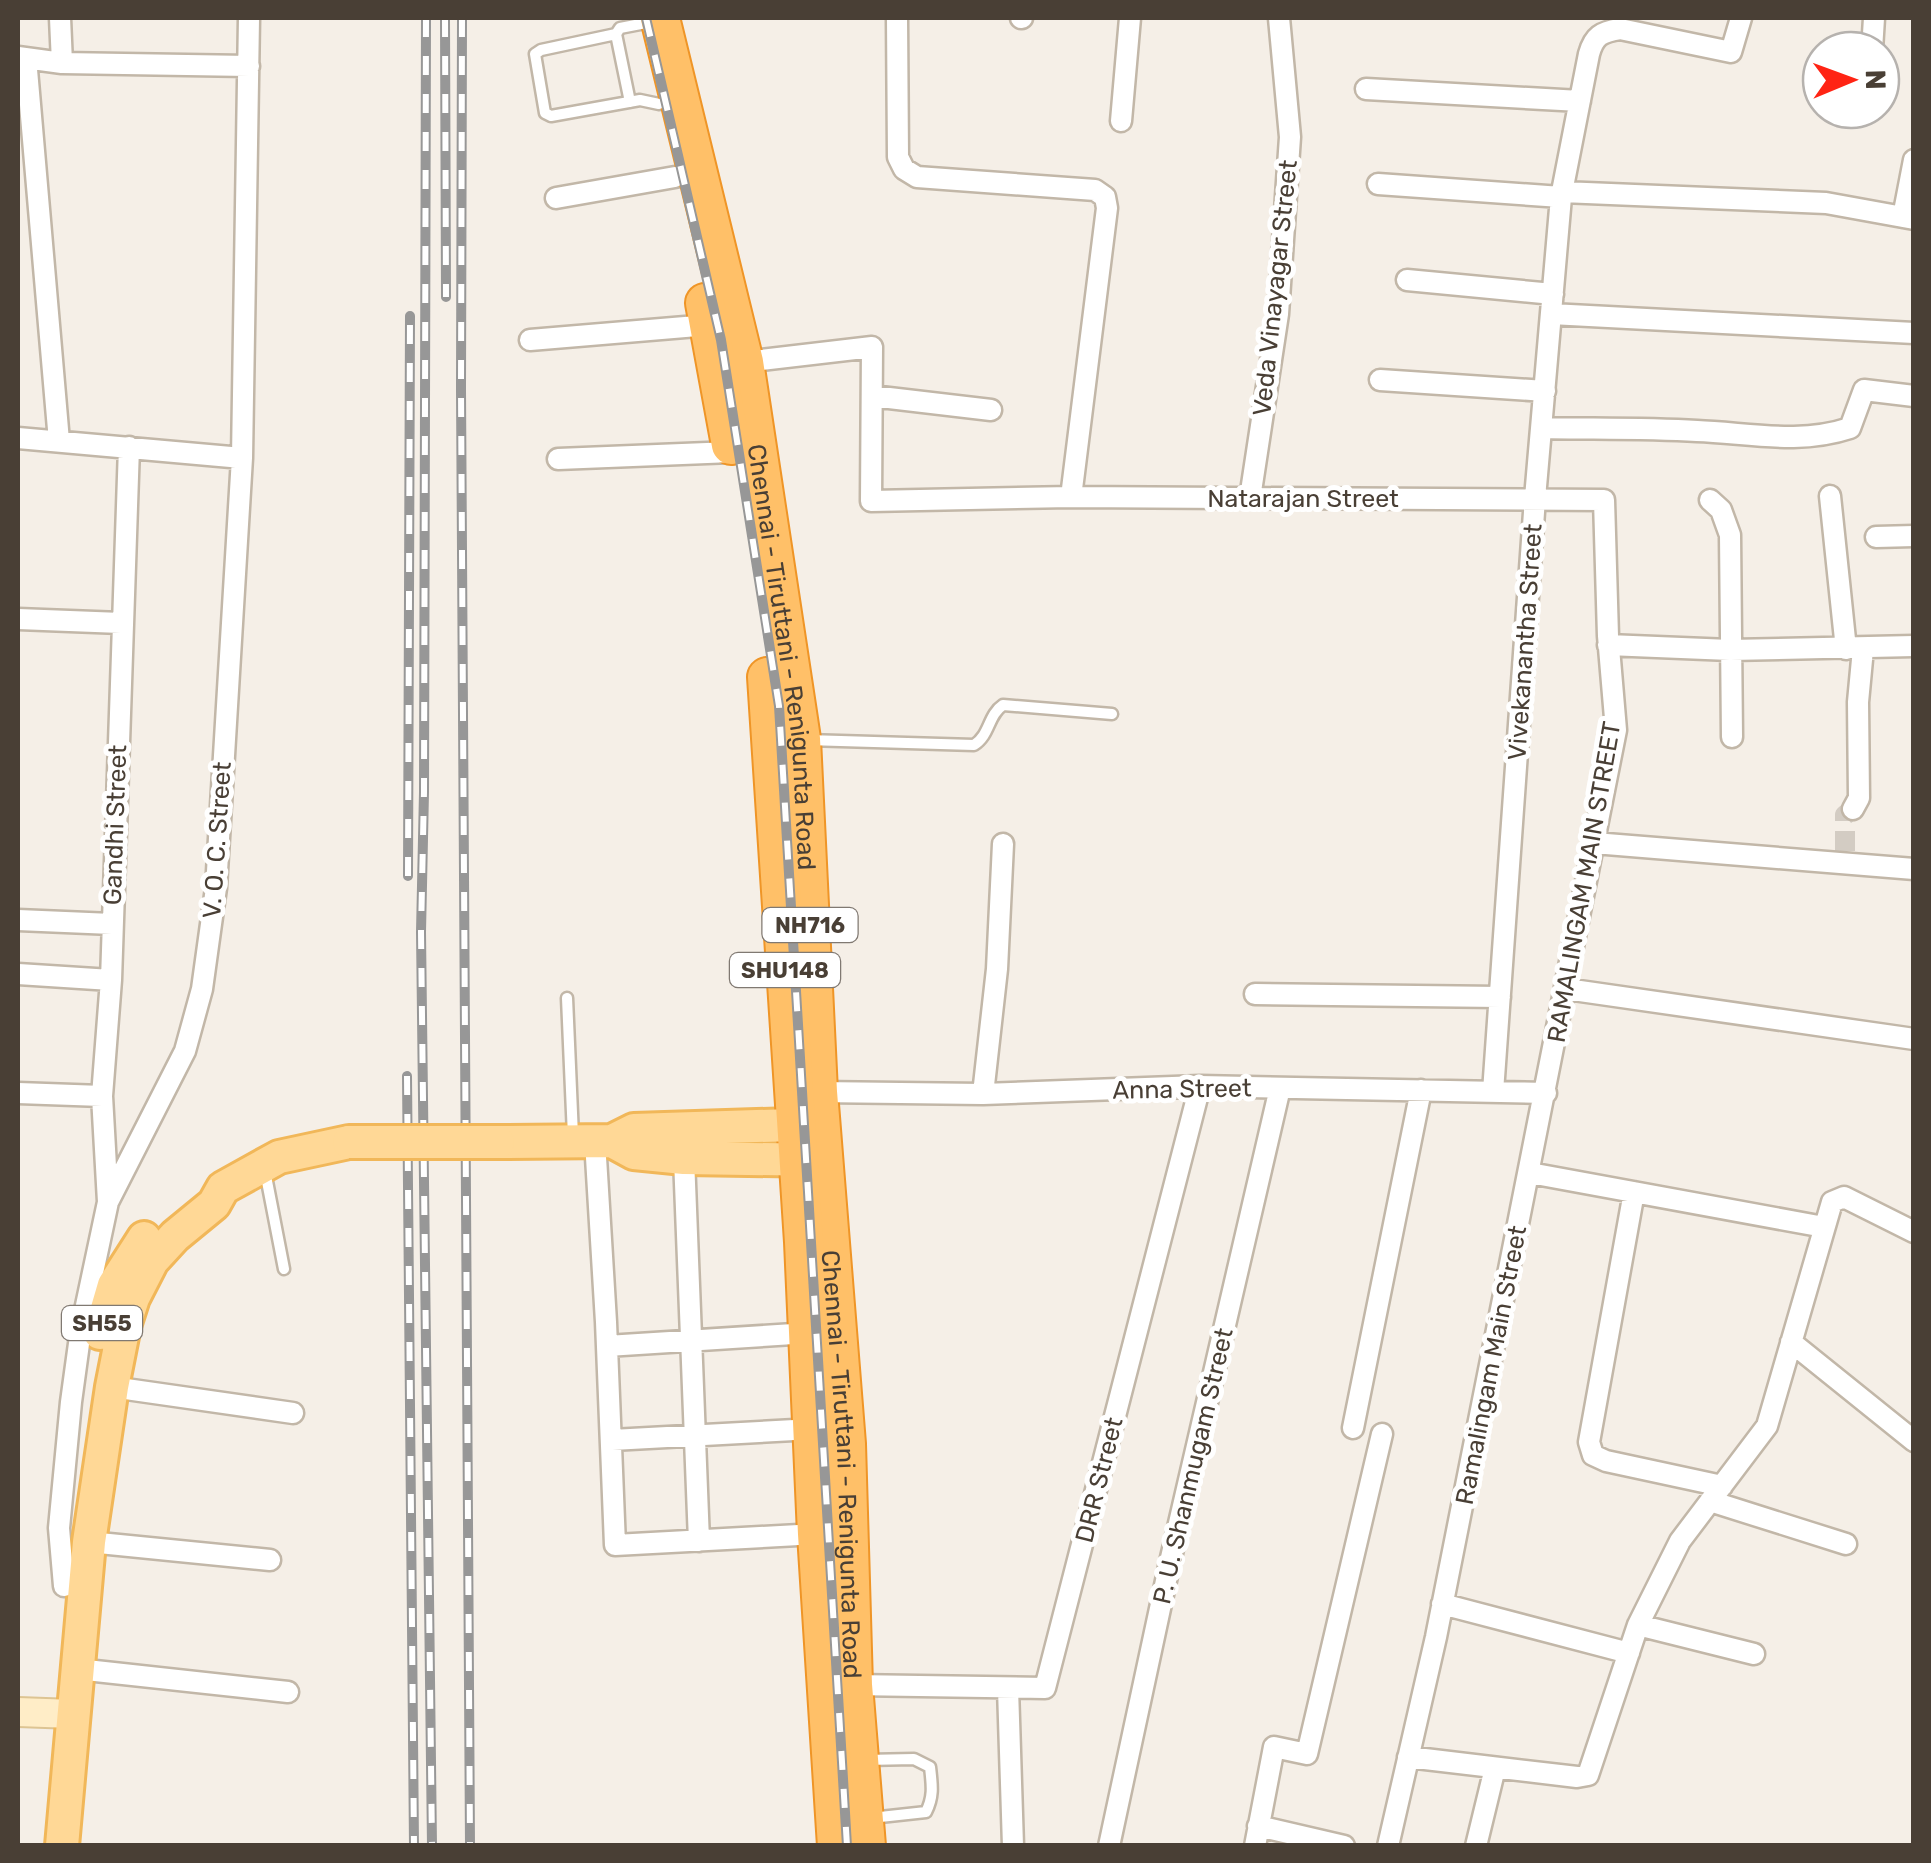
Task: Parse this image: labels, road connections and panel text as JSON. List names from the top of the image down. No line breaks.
{"streets":{"highway":["Chennai - Tiruttani - Renigunta Road","NH716"],"main road":["SH55"],"street":["Veda Vinayagar Street","Natarajan Street","Vivekanantha Street","Gandhi Street","V. O. C. Street","RAMALINGAM MAIN STREET","Anna Street","Ramalingam Main Street","P. U. Shanmugam Street","DRR Street"]},"crossings":[["Veda Vinayagar Street","Natarajan Street"],["Natarajan Street","Vivekanantha Street"],["Natarajan Street","RAMALINGAM MAIN STREET"],["Vivekanantha Street","RAMALINGAM MAIN STREET"],["Vivekanantha Street","Anna Street"],["Chennai - Tiruttani - Renigunta Road","Anna Street"],["Chennai - Tiruttani - Renigunta Road","DRR Street"],["Gandhi Street","V. O. C. Street"],["RAMALINGAM MAIN STREET","Anna Street"],["RAMALINGAM MAIN STREET","Ramalingam Main Street"],["Anna Street","Ramalingam Main Street"],["Anna Street","P. U. Shanmugam Street"],["Anna Street","DRR Street"]],"north":"right"}
